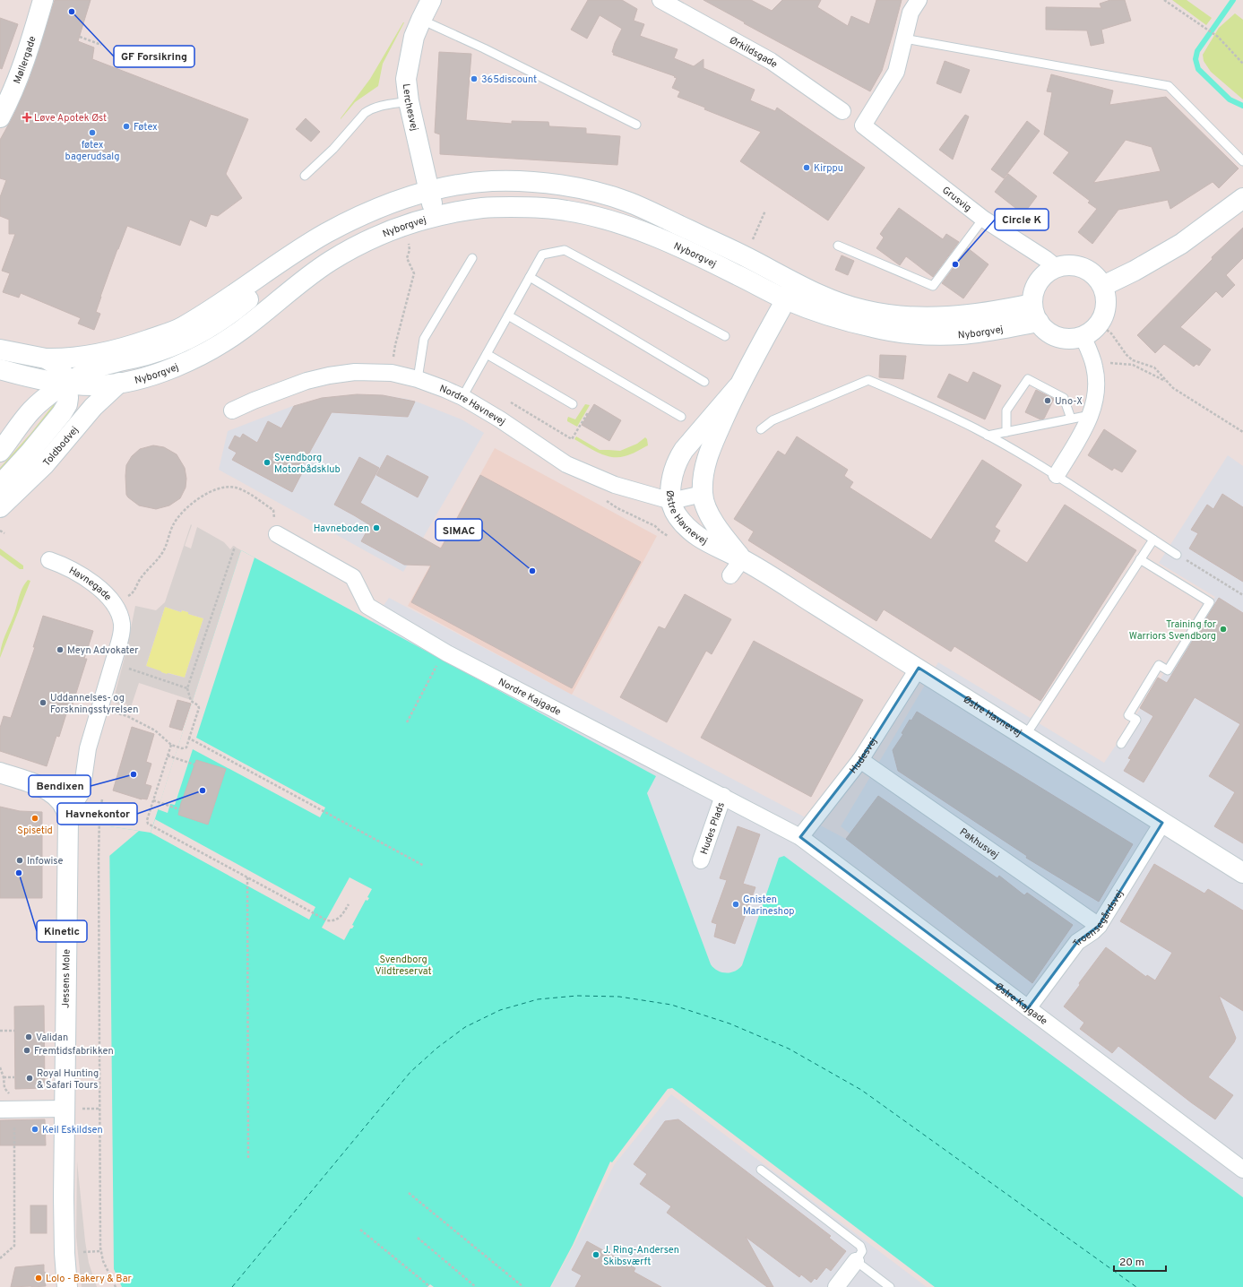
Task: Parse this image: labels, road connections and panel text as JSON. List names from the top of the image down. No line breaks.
{"streets":{"street":["Ørkildsgade","Møllergade","Lerchesvej","Grusvig","Nyborgvej","Nordre Havnevej","Toldbodvej","Østre Havnevej","Havnegade","Nordre Kajgade","Hudesvej","Hudes Plads","Pakhusvej","Troensegårdsvej","Jessens Mole","Østre Kajgade"]},"crossings":[["Lerchesvej","Nyborgvej"],["Grusvig","Nyborgvej"],["Nyborgvej","Toldbodvej"],["Nyborgvej","Østre Havnevej"],["Nordre Havnevej","Østre Havnevej"],["Østre Havnevej","Hudesvej"],["Østre Havnevej","Troensegårdsvej"],["Nordre Kajgade","Hudesvej"],["Nordre Kajgade","Hudes Plads"],["Nordre Kajgade","Østre Kajgade"],["Hudesvej","Pakhusvej"],["Hudesvej","Østre Kajgade"],["Pakhusvej","Troensegårdsvej"],["Troensegårdsvej","Østre Kajgade"]],"parks":["Svendborg Vildtreservat"],"places":{"other":["GF Forsikring","365discount","Føtex","føtex bagerudsalg","Kirppu","Circle K","Uno-X","Svendborg Motorbådsklub","Havneboden","SIMAC","Training for Warriors Svendborg","Meyn Advokater","Uddannelses- og Forskningsstyrelsen","Bendixen","Havnekontor","Spisetid","Infowise","Kinetic","Gnisten Marineshop","Validan","Fremtidsfabrikken","Royal Hunting & Safari Tours","Keil Eskildsen","J. Ring-Andersen Skibsværft","Lolo - Bakery & Bar"],"health":["Løve Apotek Øst"]},"scale_bar":"20 m"}
